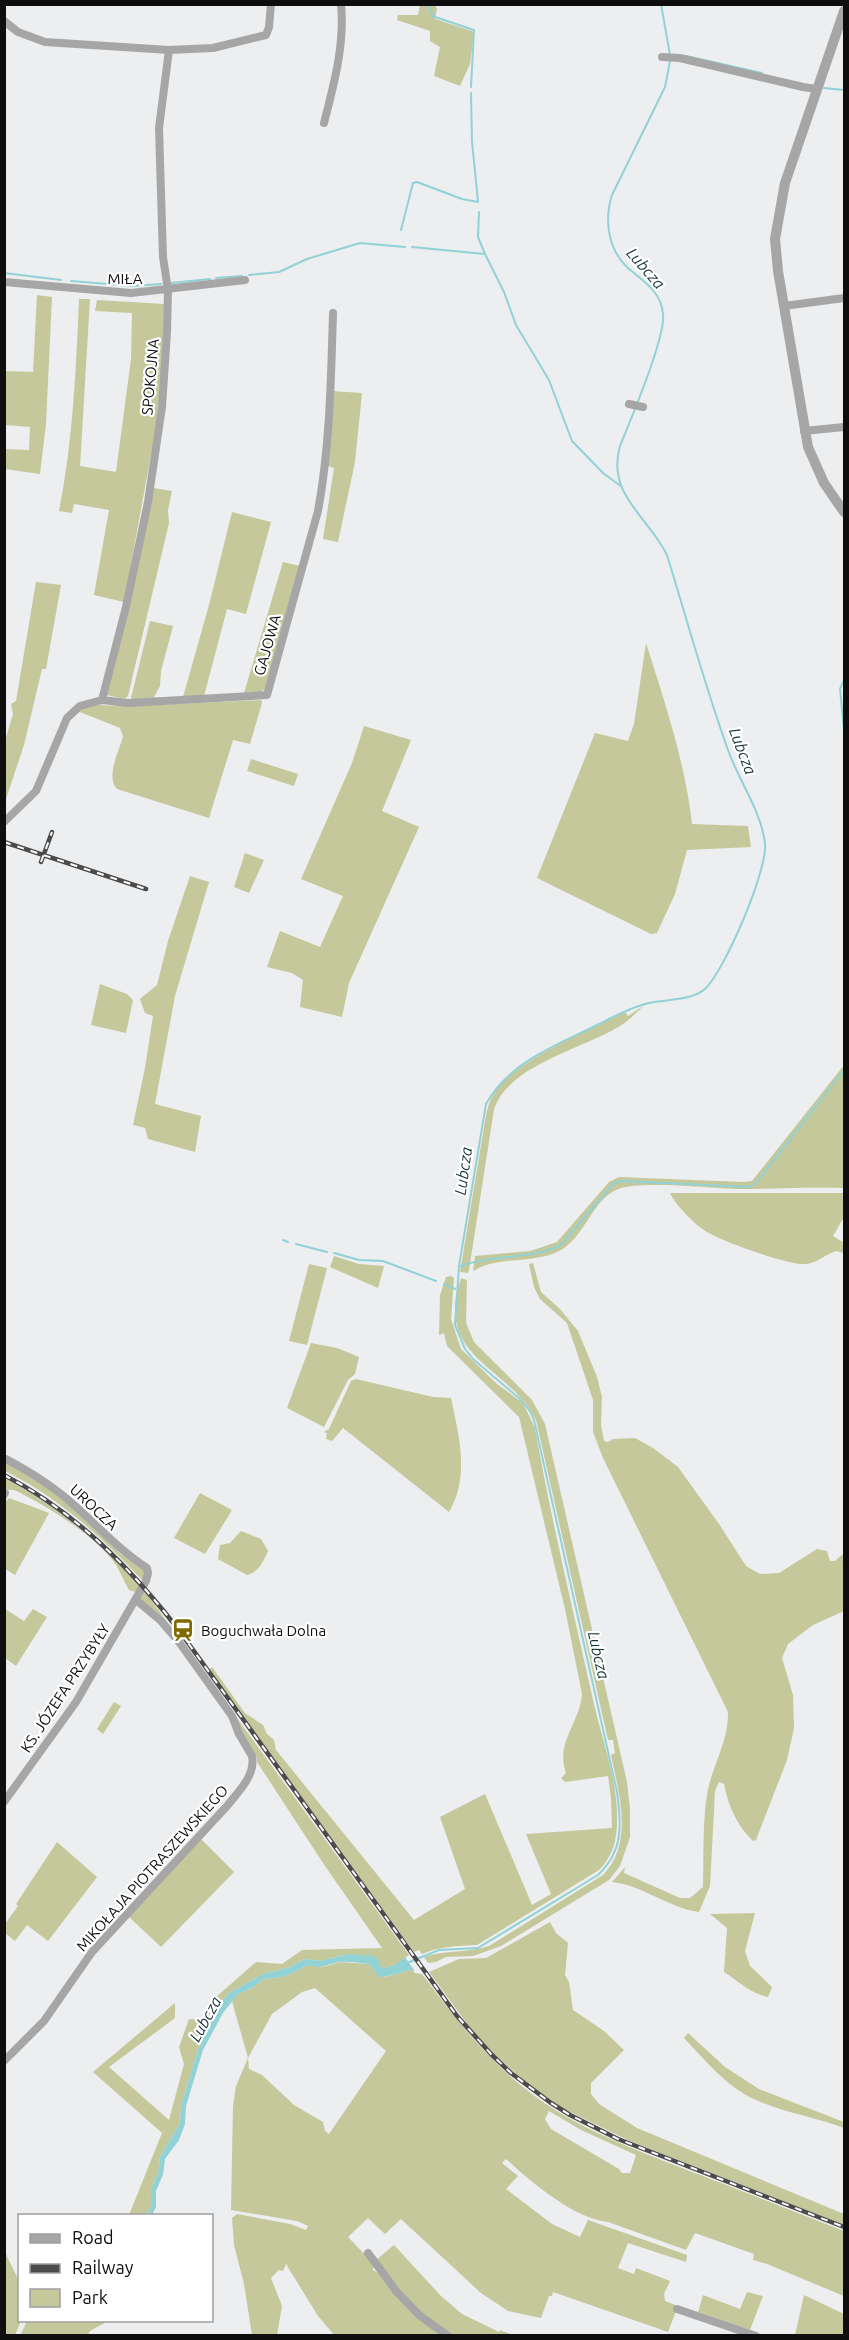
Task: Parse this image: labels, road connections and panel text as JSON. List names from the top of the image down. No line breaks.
{"streets":{"street":["MIŁA","SPOKOJNA","GAJOWA","UROCZA","KS. JÓZEFA PRZYBYŁY","MIKOŁAJA PIOTRASZEWSKIEGO"]},"crossings":[["MIŁA","SPOKOJNA"],["SPOKOJNA","GAJOWA"],["UROCZA","KS. JÓZEFA PRZYBYŁY"],["KS. JÓZEFA PRZYBYŁY","MIKOŁAJA PIOTRASZEWSKIEGO"]],"water":["Lubcza"],"places":{"station":["Boguchwała Dolna"]},"legend":["Road","Railway","Park"]}
